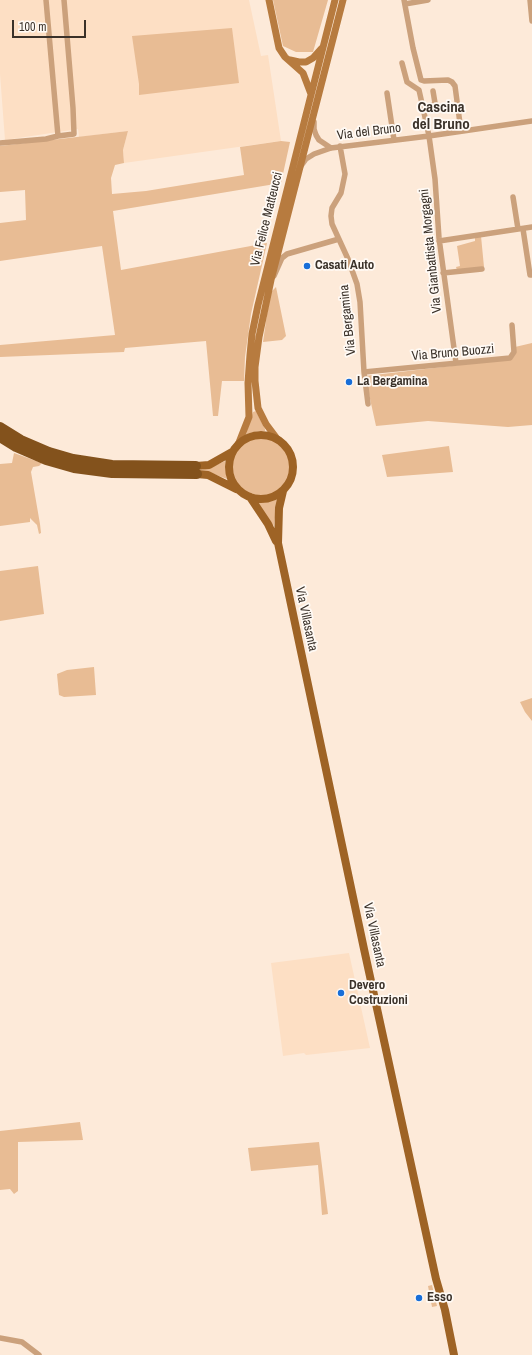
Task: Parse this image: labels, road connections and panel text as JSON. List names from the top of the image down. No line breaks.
{"streets":{"main road":["Via Felice Matteucci","Via Villasanta"],"street":["Via del Bruno","Via Gianbattista Morgagni","Via Bergamina","Via Bruno Buozzi"]},"crossings":[["Via del Bruno","Via Felice Matteucci"],["Via del Bruno","Via Gianbattista Morgagni"],["Via del Bruno","Via Bergamina"],["Via Gianbattista Morgagni","Via Bruno Buozzi"],["Via Bergamina","Via Bruno Buozzi"]],"districts":["Cascina del Bruno"],"places":["Casati Auto","La Bergamina","Devero Costruzioni","Esso"],"scale_bar":"100 m"}
